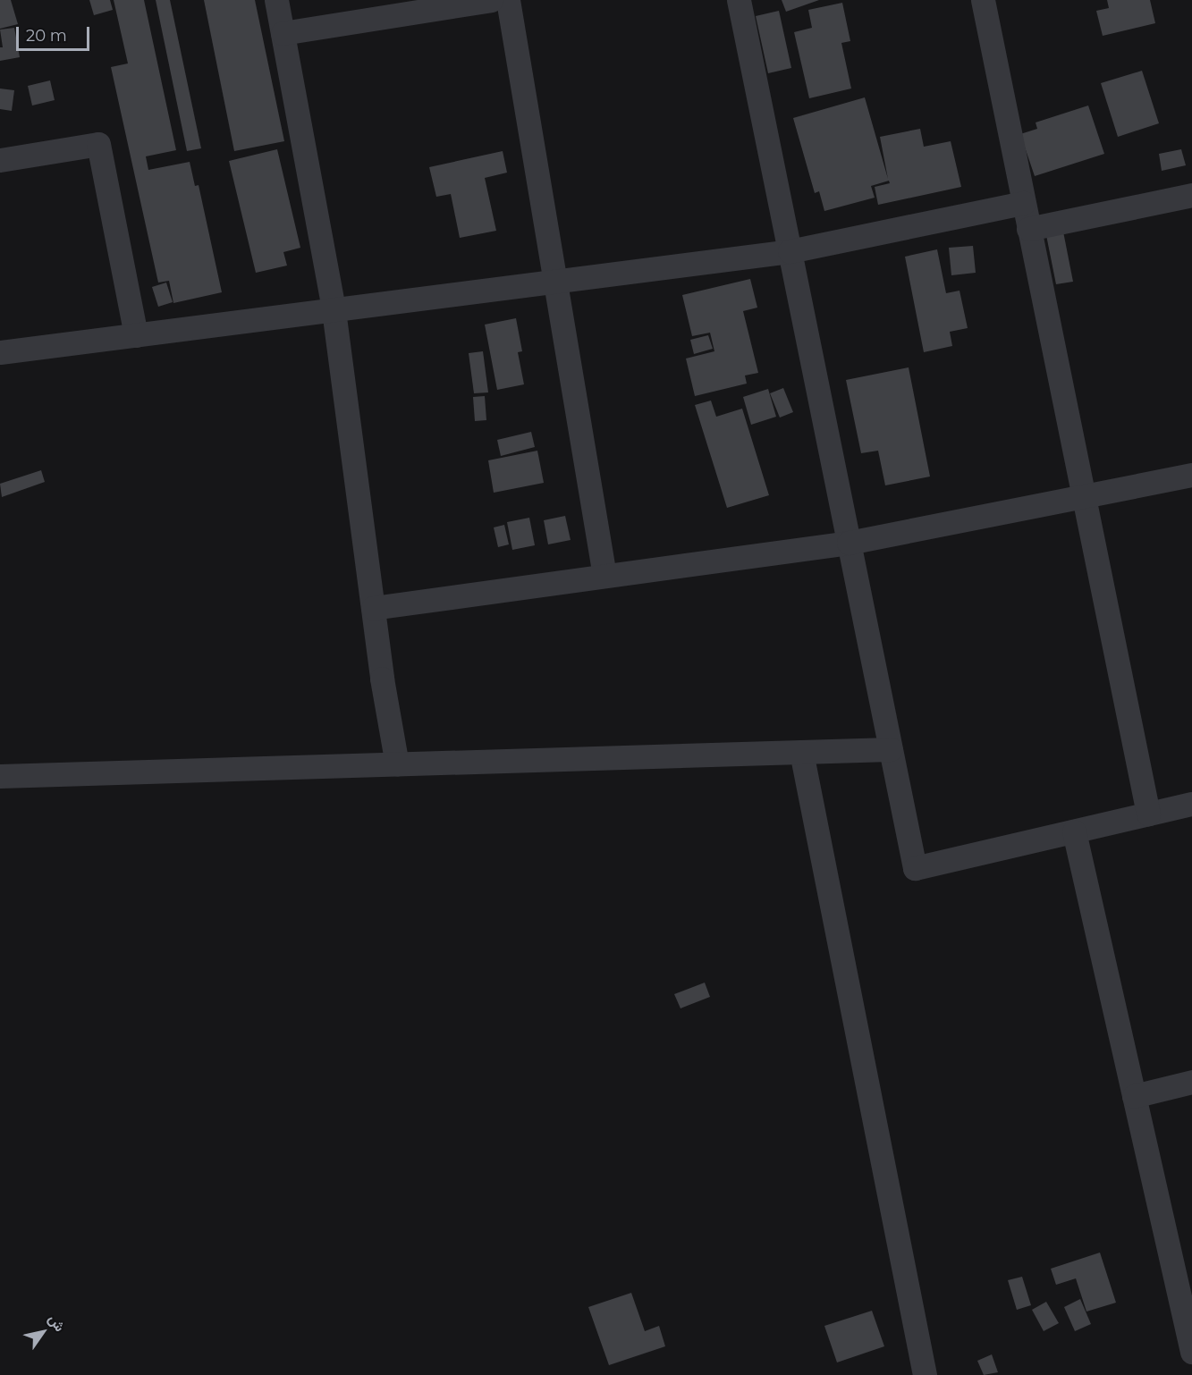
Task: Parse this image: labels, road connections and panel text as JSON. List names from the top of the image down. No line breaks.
{"scale_bar":"20 m","north":"top right"}
